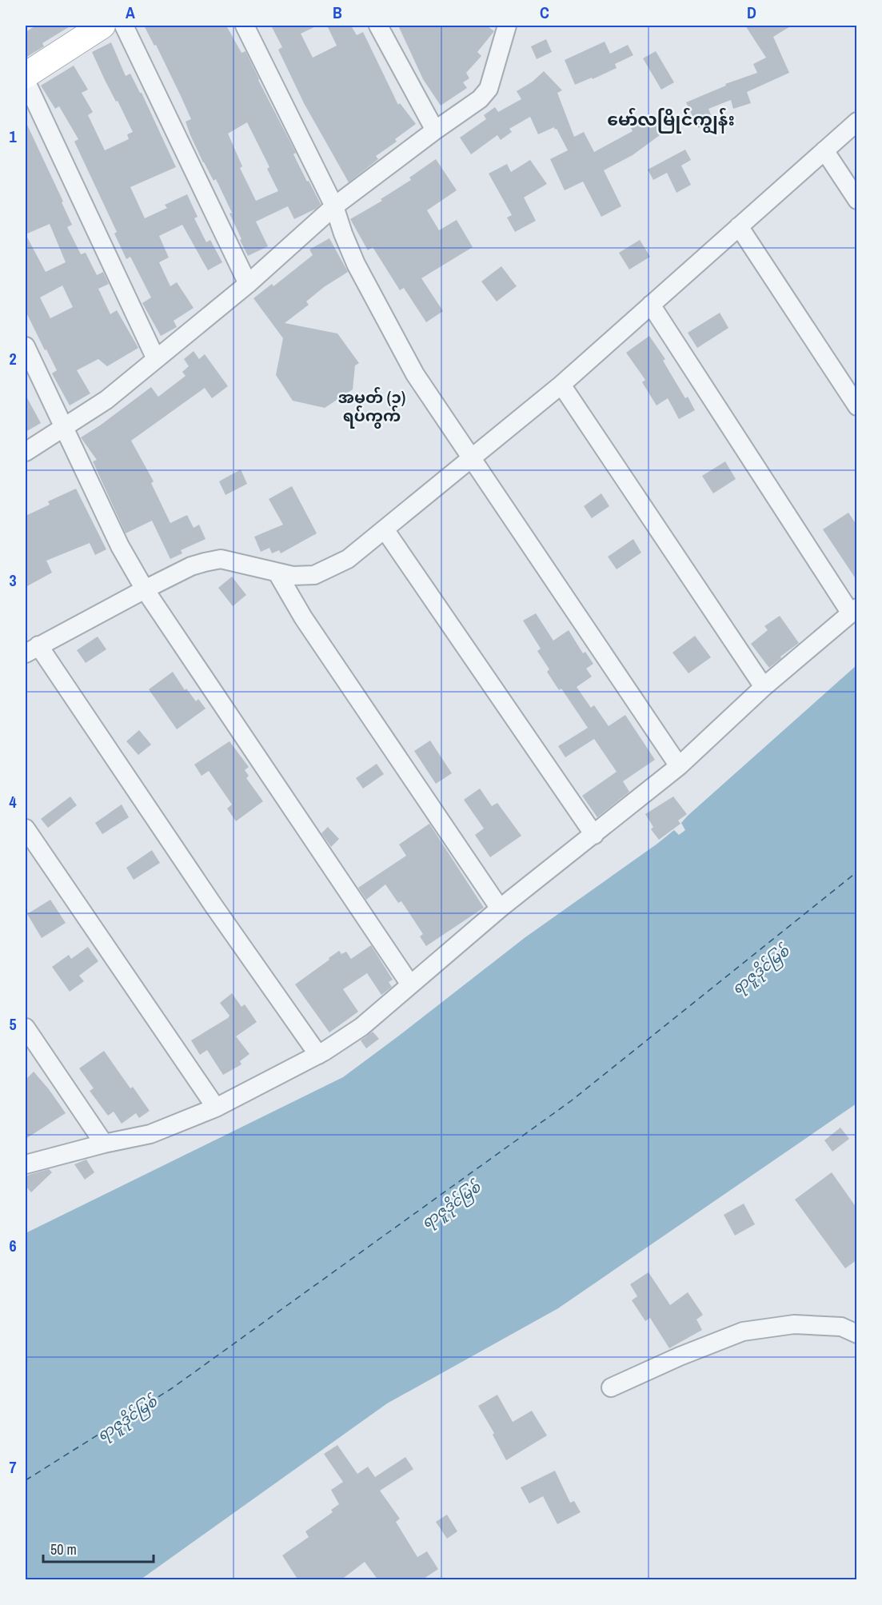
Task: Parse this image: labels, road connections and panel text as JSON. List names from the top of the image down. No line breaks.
{"districts":["မော်လမြိုင်ကျွန်း","အမှတ် (၁) ရပ်ကွက်"],"water":["ရာဇူဒိုင်မြစ်"],"scale_bar":"50 m","grid":{"columns":["A","B","C","D"],"rows":["1","2","3","4","5","6","7"]}}
